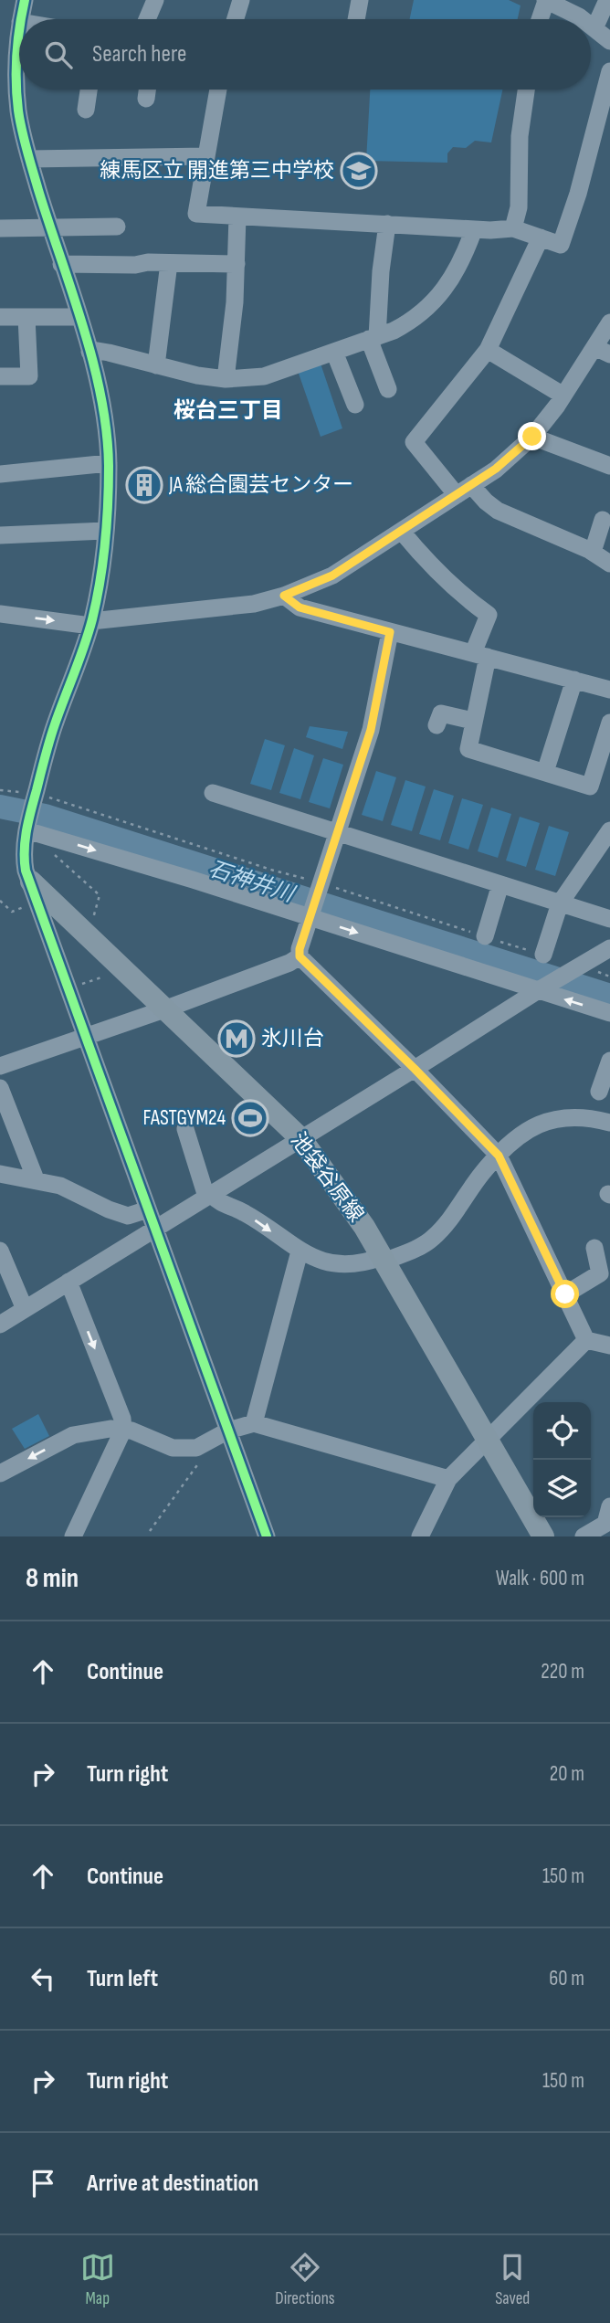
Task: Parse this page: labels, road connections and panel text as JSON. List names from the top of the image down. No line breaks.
{"streets":{"main road":["池袋谷原線"]},"districts":["桜台三丁目"],"water":["石神井川"],"places":{"school or university":["練馬区立 開進第三中学校"],"building":["JA 総合園芸センター"],"metro station":["氷川台"],"sports":["FASTGYM24"]},"page":{"search":"Search here","heading":["8 min","Walk · 600 m"],"list":[["Continue","220 m"],["Turn right","20 m"],["Continue","150 m"],["Turn left","60 m"],["Turn right","150 m"],"Arrive at destination"],"nav":["Map","Directions","Saved"]}}
